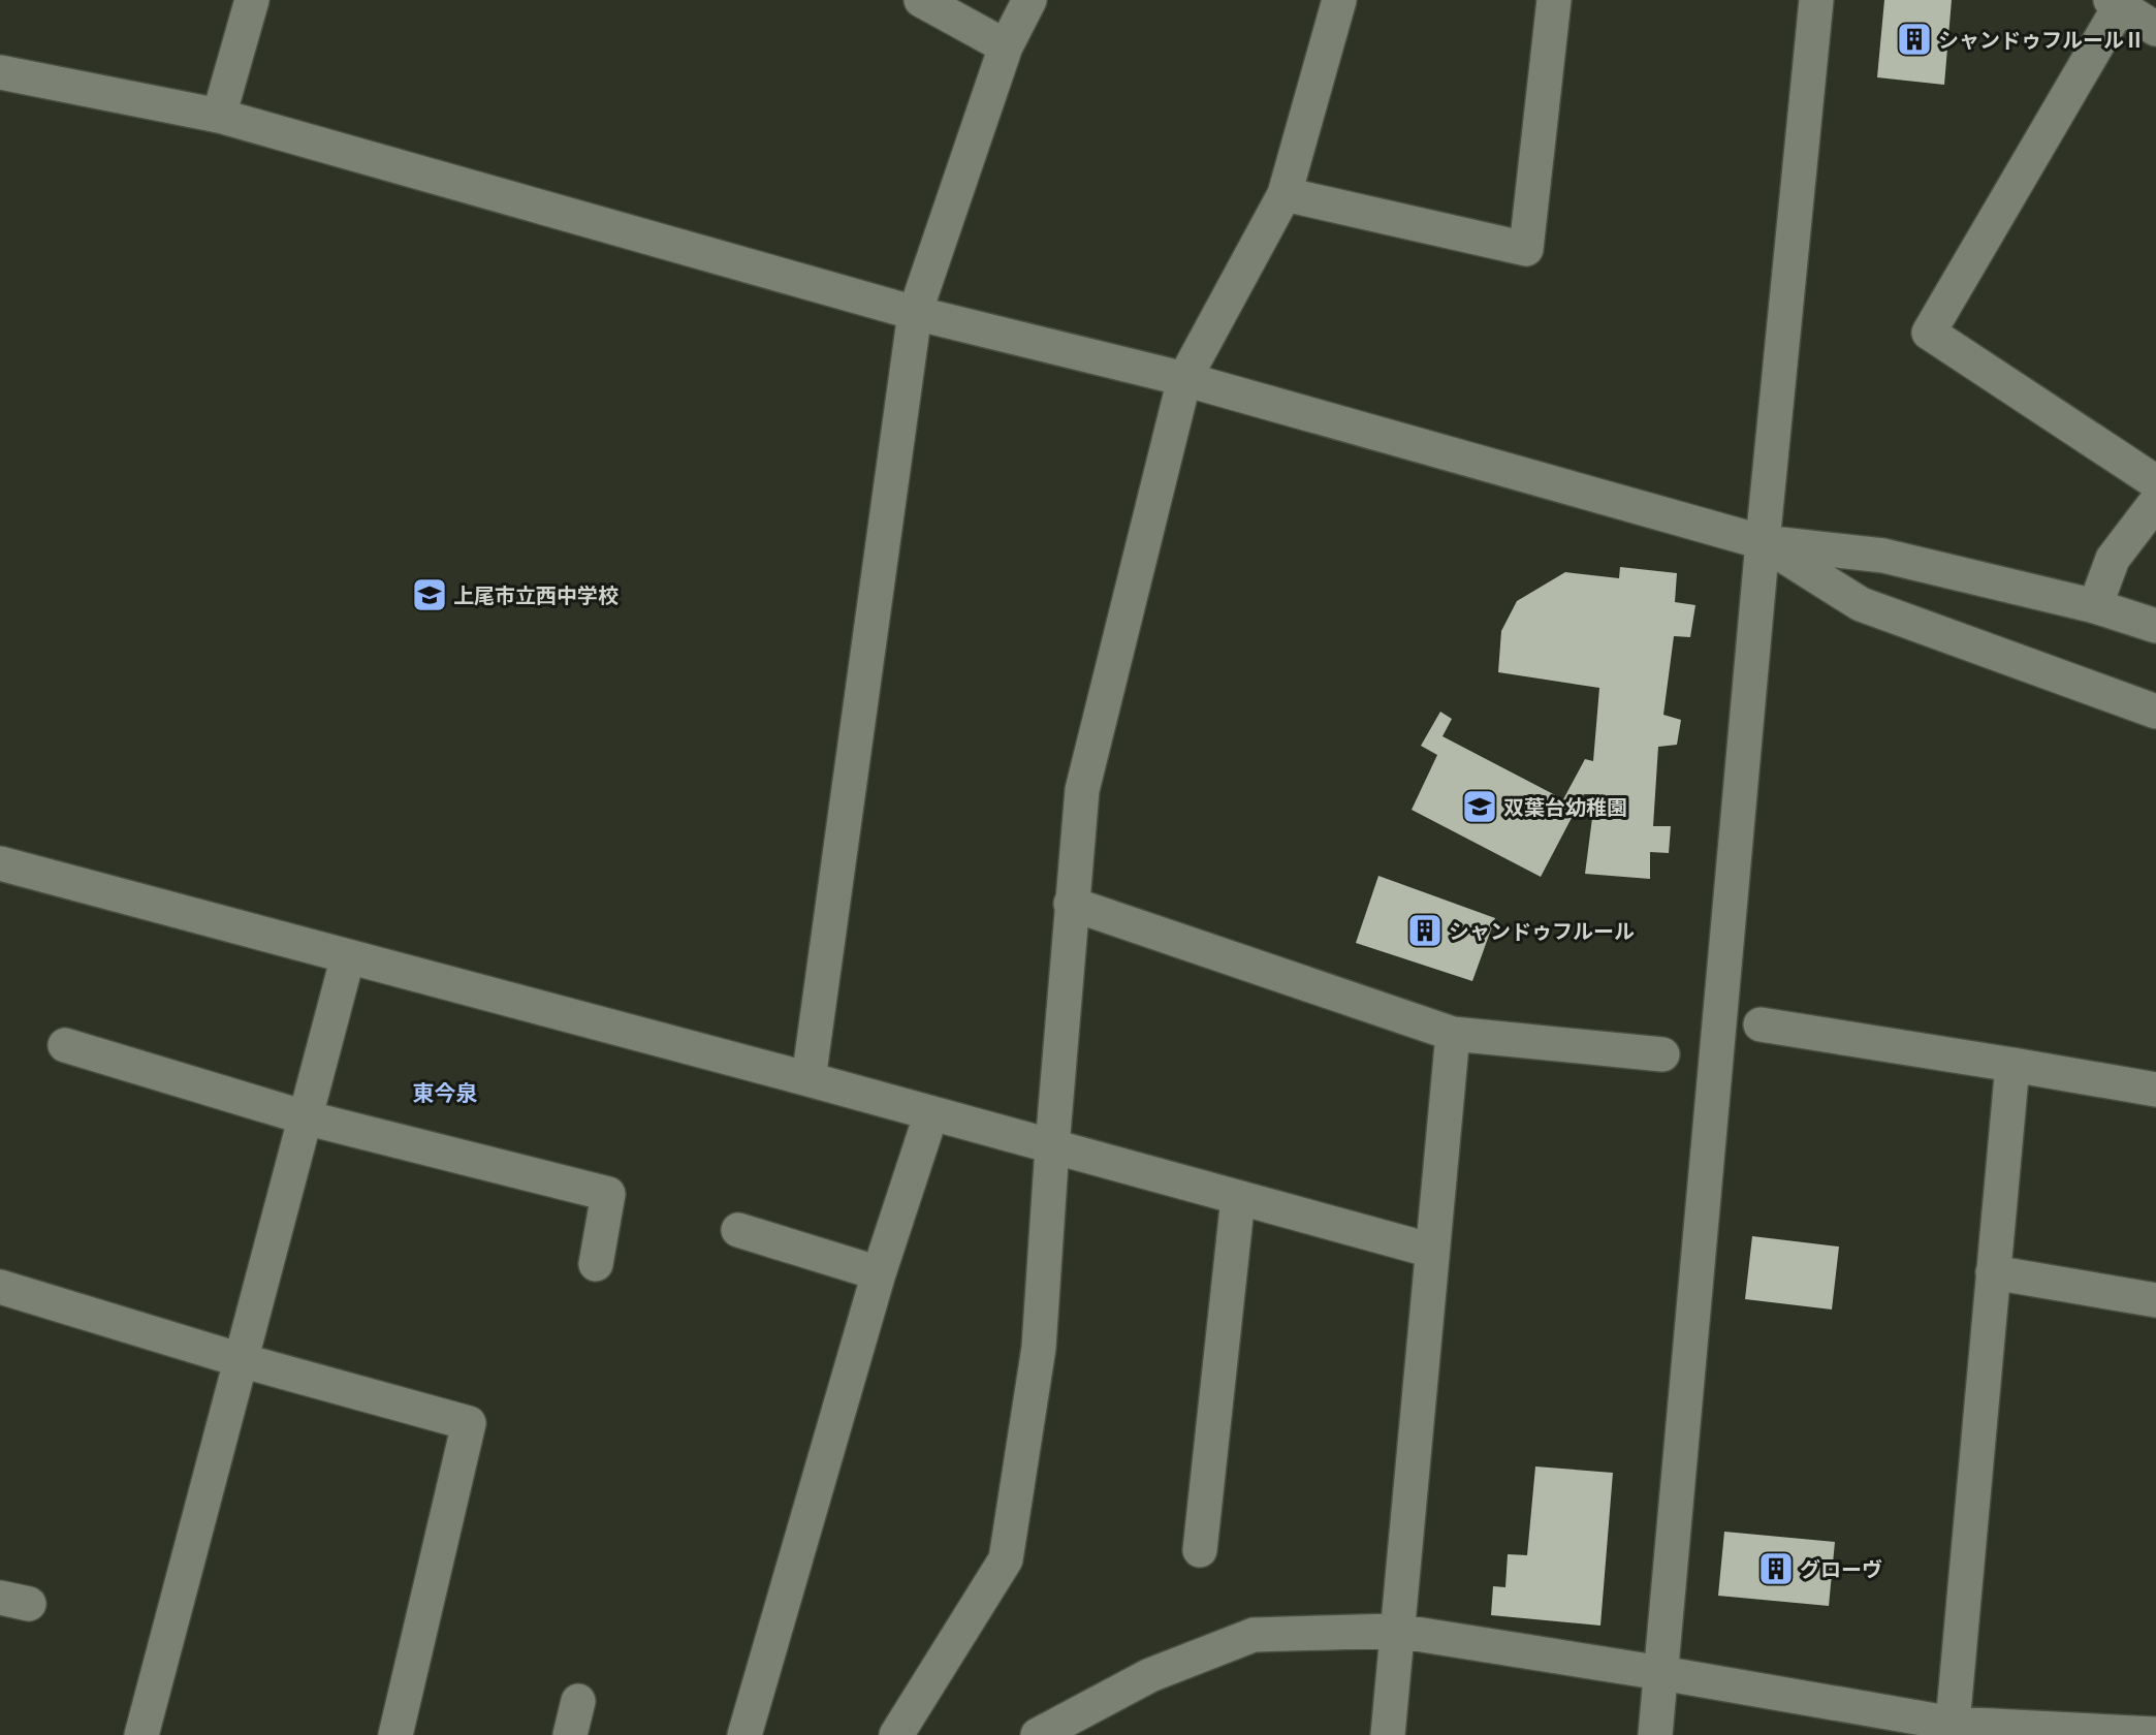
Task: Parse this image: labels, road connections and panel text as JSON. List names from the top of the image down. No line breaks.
{"districts":["東今泉"],"places":{"building":["シャンドゥフルールⅡ","シャンドゥフルール","グローヴ"],"school or university":["上尾市立西中学校","双葉台幼稚園"]}}
